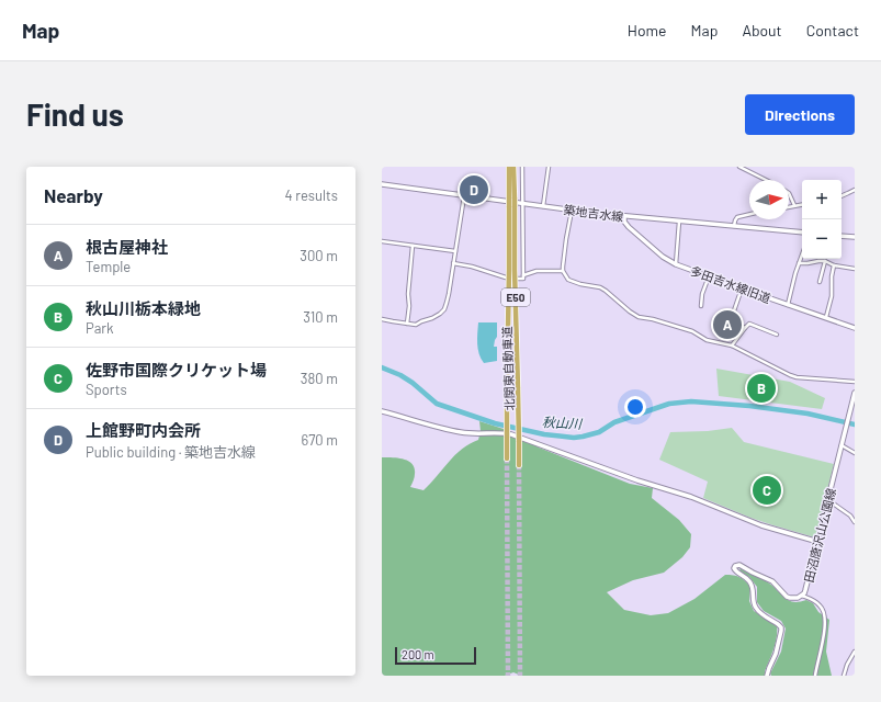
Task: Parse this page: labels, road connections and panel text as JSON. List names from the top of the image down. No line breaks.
{"streets":{"highway":["E50","北関東自動車道"],"main road":["築地吉水線","多田吉水線旧道","田沼唐沢山公園線"]},"crossings":[["築地吉水線","多田吉水線旧道"]],"water":["秋山川"],"scale_bar":"200 m","north":"right","page":{"header":"Map","nav":["Home","Map","About","Contact"],"buttons":"Directions","title":"Find us","heading":["Nearby","4 results"],"pins":["D","A","B","C"],"map_buttons":["+","−"],"list":[{"mark":"A","name":"根古屋神社","note":"Temple","value":"300 m"},{"mark":"B","name":"秋山川栃本緑地","note":"Park","value":"310 m"},{"mark":"C","name":"佐野市国際クリケット場","note":"Sports","value":"380 m"},{"mark":"D","name":"上館野町内会所","note":"Public building · 築地吉水線","value":"670 m"}],"scale":"200 m"}}
